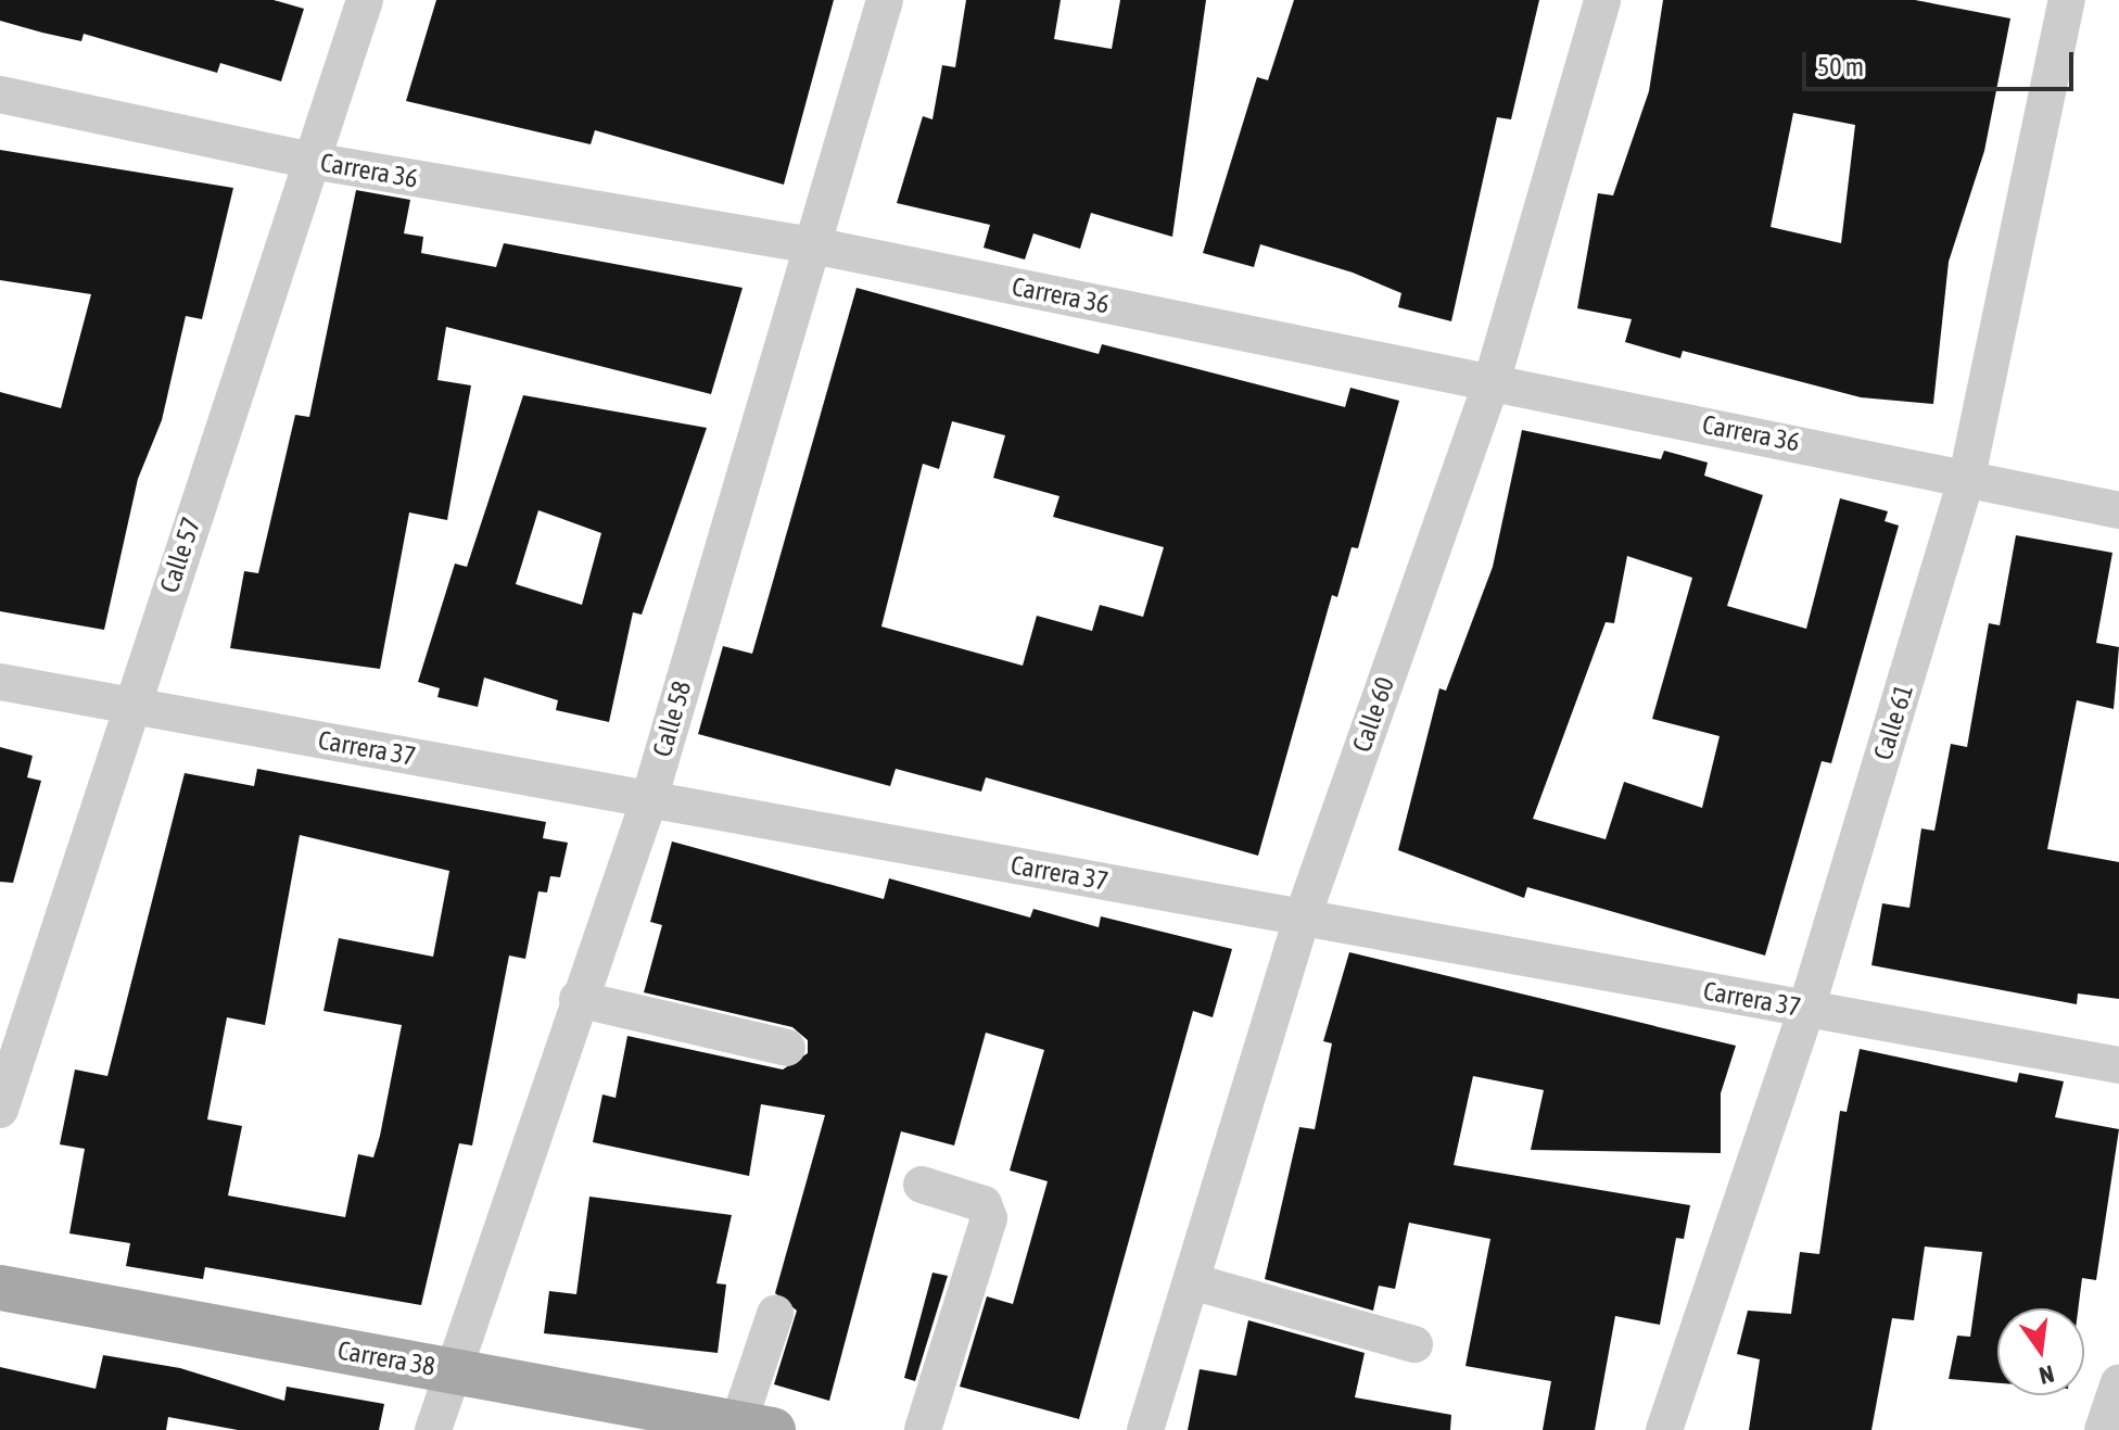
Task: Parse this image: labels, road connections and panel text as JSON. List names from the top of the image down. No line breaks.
{"streets":{"main road":["Carrera 38"],"street":["Carrera 36","Calle 57","Calle 60","Calle 58","Calle 61","Carrera 37"]},"crossings":[["Carrera 36","Calle 57"],["Carrera 36","Calle 60"],["Carrera 36","Calle 58"],["Carrera 36","Calle 61"],["Calle 57","Carrera 37"],["Calle 60","Carrera 37"],["Calle 58","Carrera 37"],["Calle 58","Carrera 38"],["Calle 61","Carrera 37"]],"scale_bar":"50 m","north":"bottom"}
